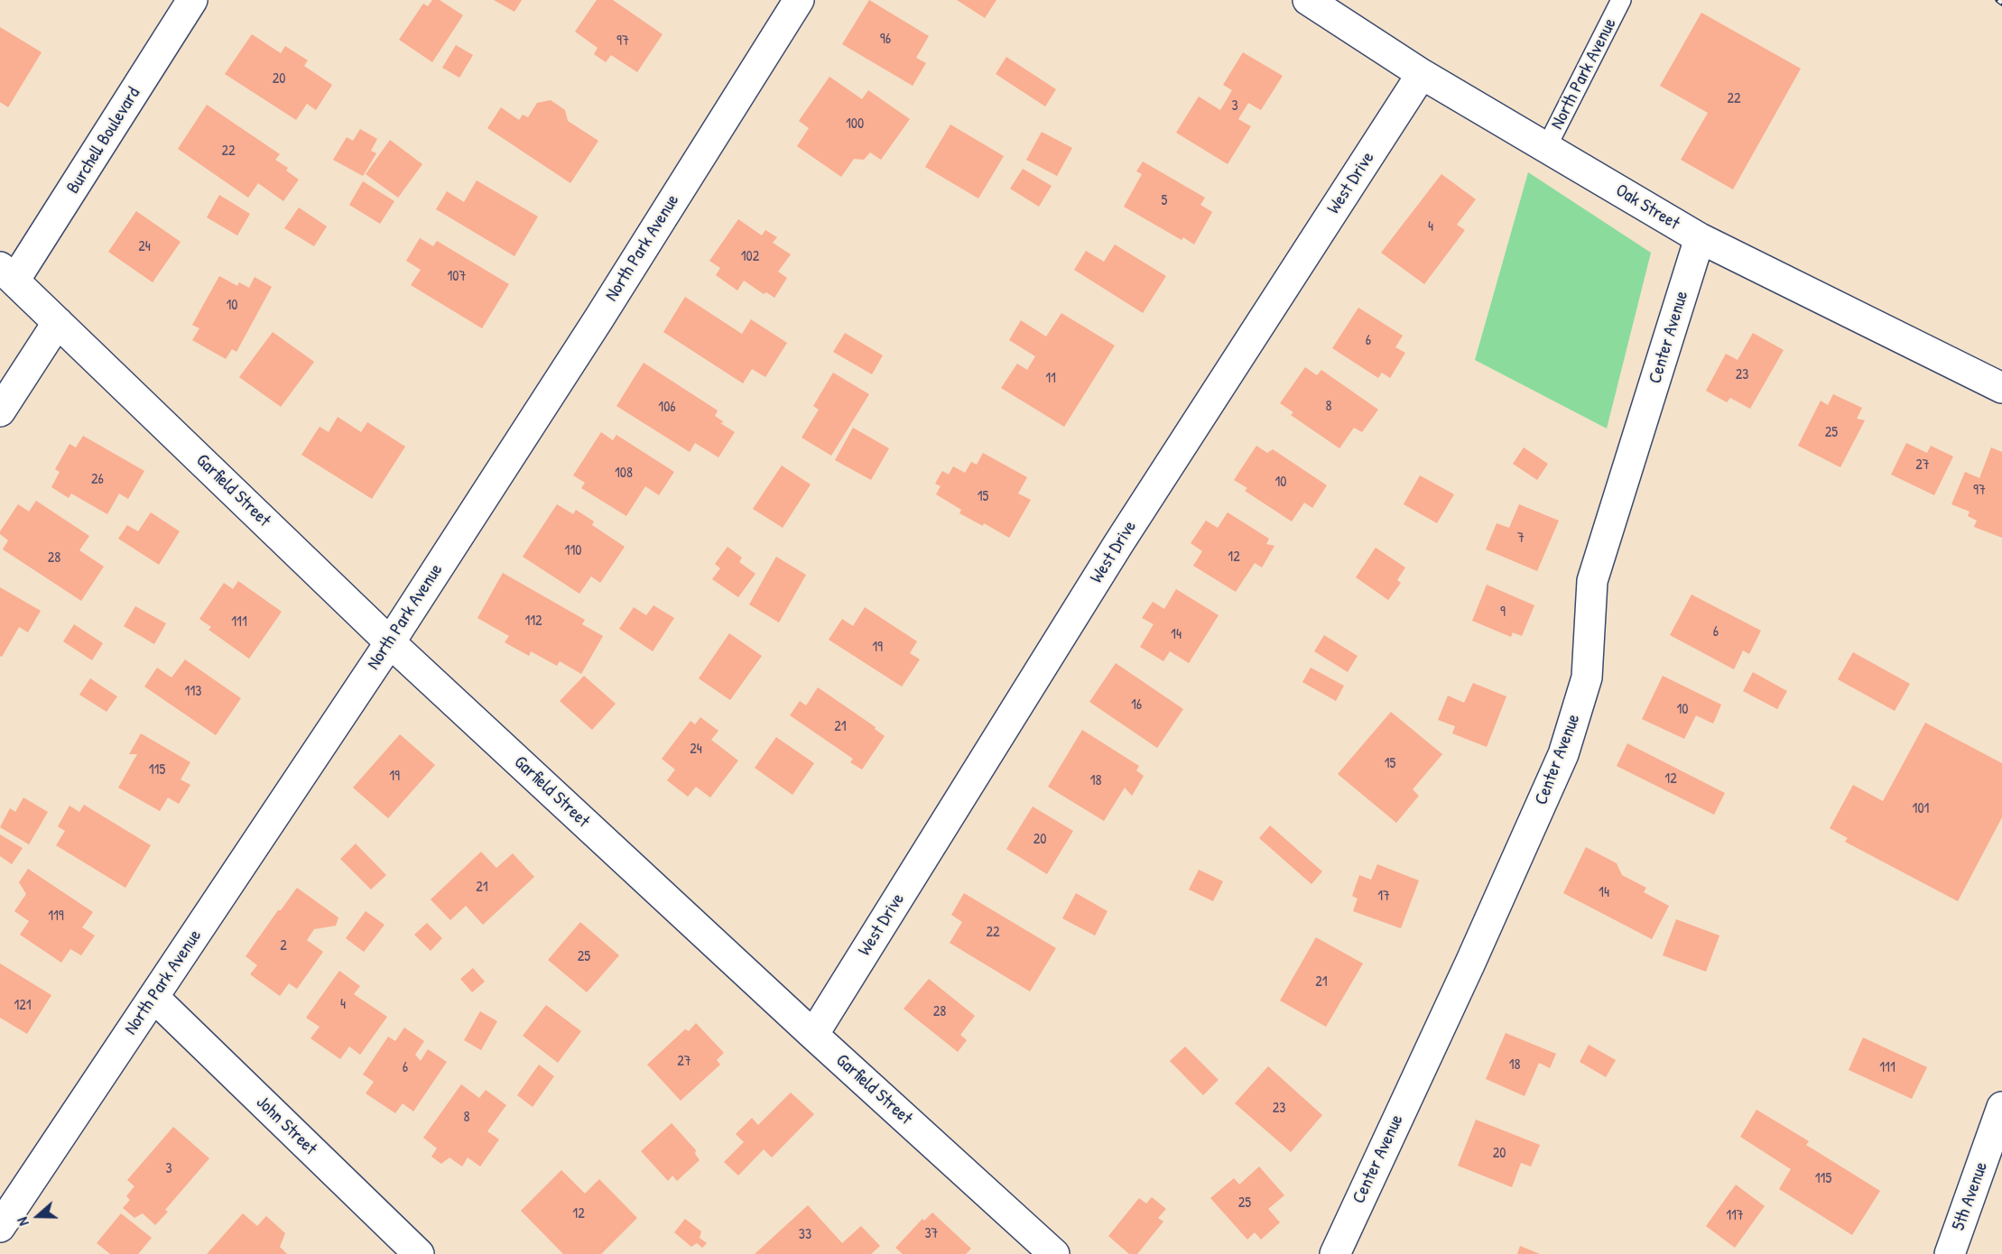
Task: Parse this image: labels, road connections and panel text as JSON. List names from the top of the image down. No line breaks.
{"streets":{"street":["North Park Avenue","Burchell Boulevard","West Drive","Oak Street","Center Avenue","Garfield Street","John Street","5th Avenue"]},"crossings":[["North Park Avenue","Oak Street"],["North Park Avenue","Garfield Street"],["North Park Avenue","John Street"],["Burchell Boulevard","Garfield Street"],["West Drive","Oak Street"],["West Drive","Garfield Street"],["Oak Street","Center Avenue"]],"house_numbers":["96","97","20","22","3","100","22","5","4","24","102","107","10","6","23","11","8","106","25","27","108","26","10","97","15","7","110","12","28","9","112","111","6","14","19","113","16","10","21","24","15","115","19","12","18","101","20","21","14","17","119","22","2","25","21","4","121","28","27","18","6","111","23","8","20","3","115","25","12","117","37","33"],"north":"left"}
